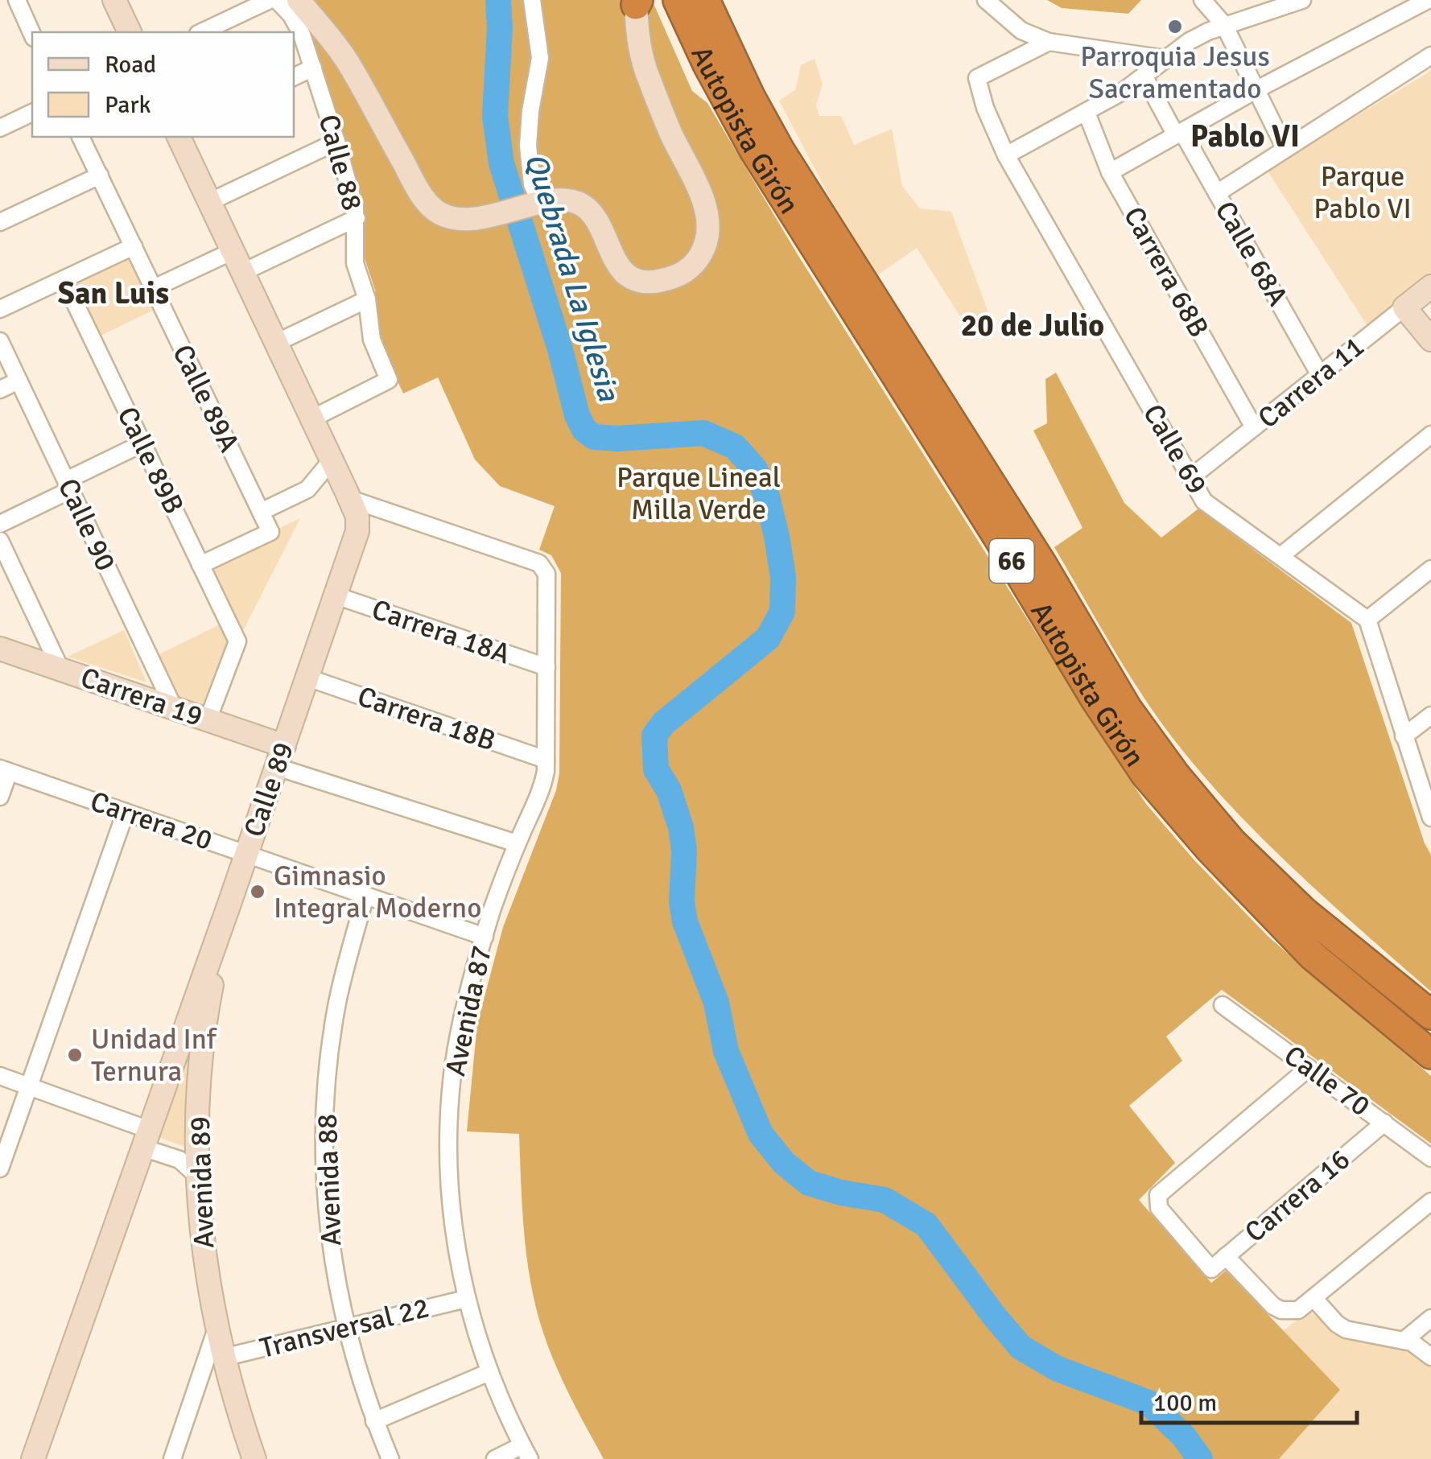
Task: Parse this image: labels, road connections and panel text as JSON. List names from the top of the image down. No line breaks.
{"streets":{"highway":["Autopista Girón","66"],"street":["Calle 88","Calle 68A","Carrera 68B","Carrera 11","Calle 89A","Calle 69","Calle 89B","Calle 90","Carrera 18A","Carrera 19","Carrera 18B","Calle 89","Carrera 20","Avenida 87","Calle 70","Avenida 88","Avenida 89","Carrera 16","Transversal 22"]},"crossings":[["Calle 88","Calle 89"],["Calle 68A","Carrera 11"],["Carrera 68B","Carrera 11"],["Carrera 11","Calle 69"],["Calle 89A","Calle 89B"],["Calle 89B","Carrera 19"],["Calle 90","Carrera 19"],["Carrera 18A","Calle 89"],["Carrera 18A","Avenida 87"],["Carrera 19","Calle 89"],["Carrera 19","Avenida 87"],["Carrera 18B","Calle 89"],["Carrera 18B","Avenida 87"],["Calle 89","Carrera 20"],["Calle 89","Avenida 87"],["Calle 89","Avenida 89"],["Carrera 20","Avenida 87"],["Carrera 20","Avenida 88"],["Avenida 87","Transversal 22"],["Calle 70","Carrera 16"],["Avenida 88","Transversal 22"],["Avenida 89","Transversal 22"]],"districts":["Pablo VI","San Luis","20 de Julio"],"water":["Quebrada La Iglesia"],"parks":["Parque Pablo VI","Parque Lineal Milla Verde"],"places":["Parroquia Jesus Sacramentado","Gimnasio Integral Moderno","Unidad Inf Ternura"],"legend":["Road","Park"],"scale_bar":"100 m"}
